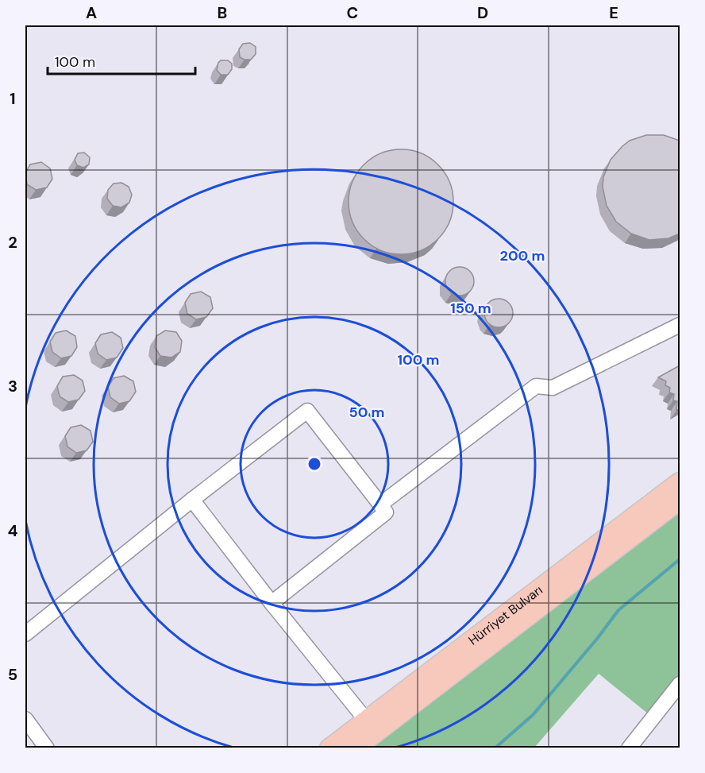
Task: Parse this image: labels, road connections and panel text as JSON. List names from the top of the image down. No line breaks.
{"streets":{"main road":["Hürriyet Bulvarı"]},"scale_bar":"100 m","grid":{"columns":["A","B","C","D","E"],"rows":["1","2","3","4","5"]},"rings":["200 m","150 m","100 m","50 m"]}
